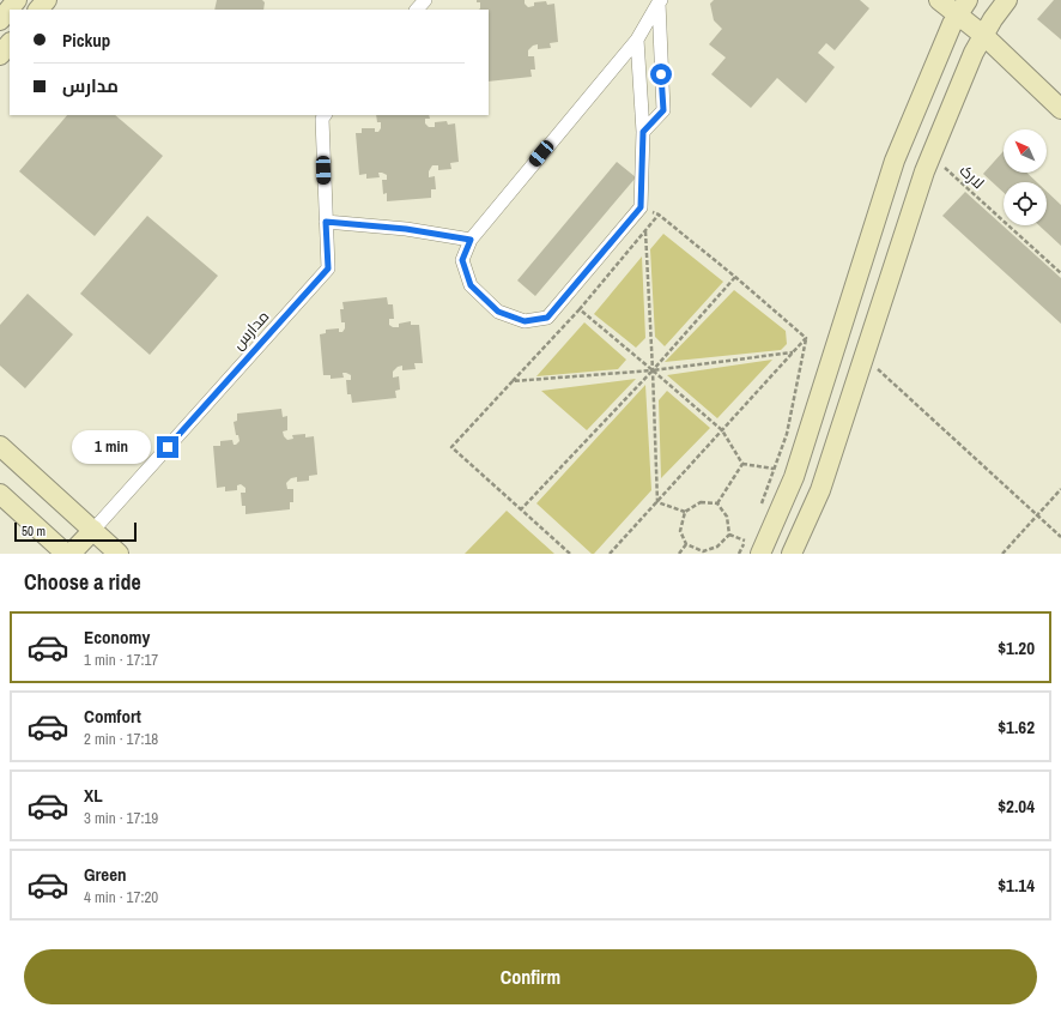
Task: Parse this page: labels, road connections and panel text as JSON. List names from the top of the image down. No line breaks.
{"streets":{"street":["مدارس"],"path":["لارک"]},"scale_bar":"50 m","north":"top left","page":{"banner":["Pickup","مدارس"],"bubble":"1 min","scale":"50 m","heading":"Choose a ride","list":[{"name":"Economy","note":"1 min · 17:17","value":"$1.20"},{"name":"Comfort","note":"2 min · 17:18","value":"$1.62"},{"name":"XL","note":"3 min · 17:19","value":"$2.04"},{"name":"Green","note":"4 min · 17:20","value":"$1.14"}],"buttons":"Confirm"}}
